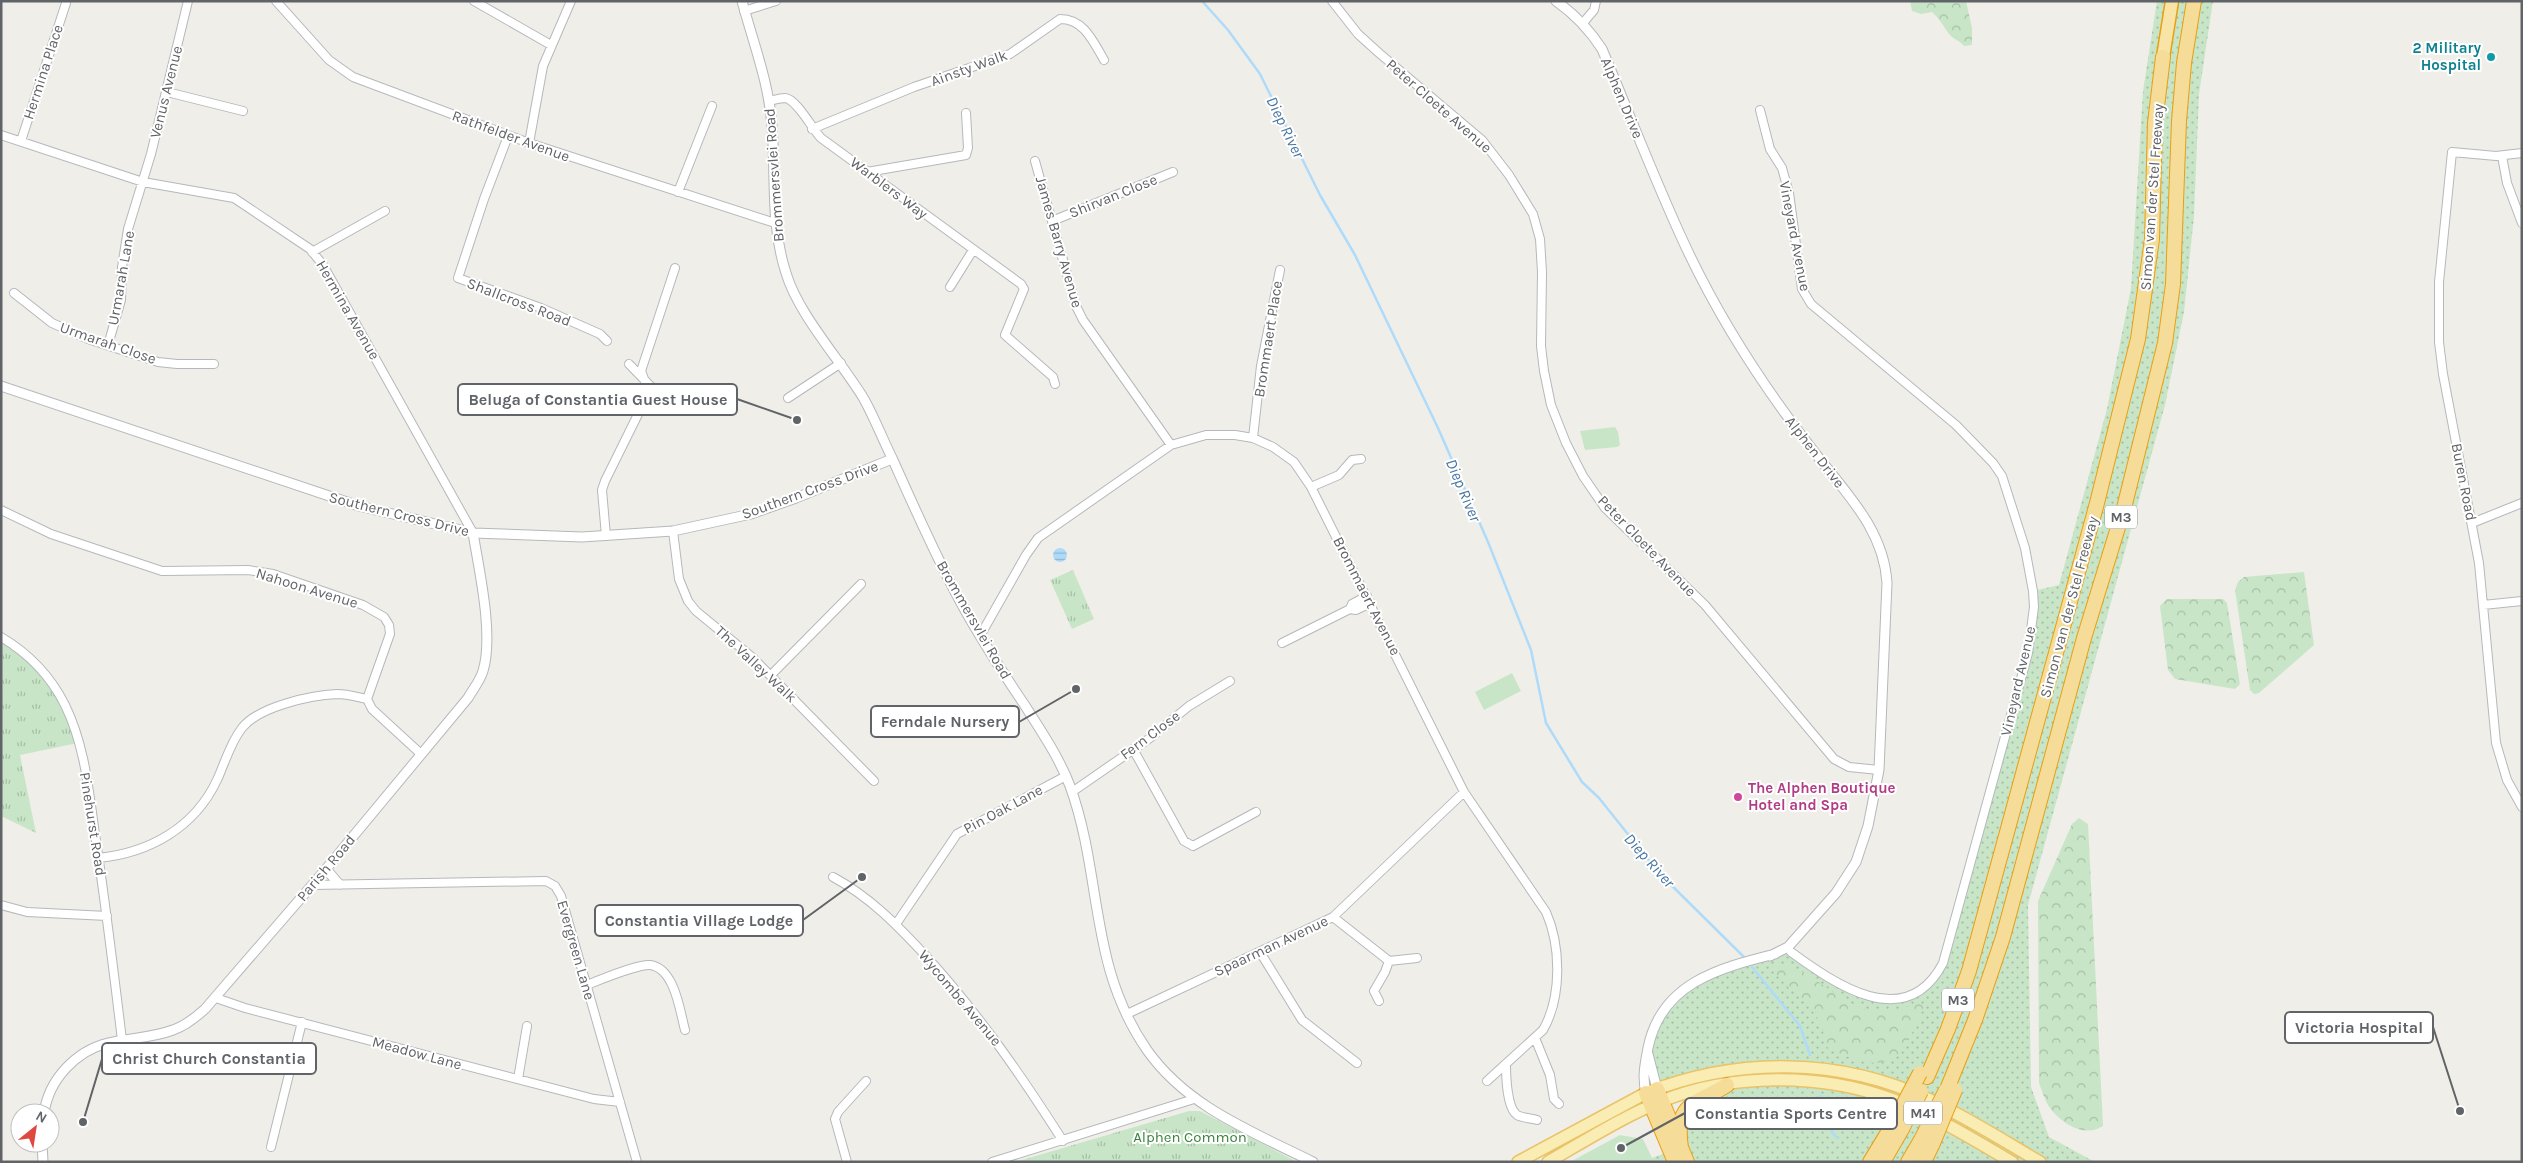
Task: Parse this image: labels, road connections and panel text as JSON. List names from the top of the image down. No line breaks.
{"streets":{"highway":["Simon van der Stel Freeway","M3"],"main road":["M41"],"street":["Ainsty Walk","Hermina Place","Venus Avenue","Alphen Drive","Peter Cloete Avenue","Rathfelder Avenue","Brommersvlei Road","Warblers Way","Shirvan Close","Vineyard Avenue","James Barry Avenue","Urmarah Lane","Shallcross Road","Hermina Avenue","Brommaert Place","Urmarah Close","Buren Road","Southern Cross Drive","Nahoon Avenue","Brommaert Avenue","The Valley Walk","Fern Close","Pin Oak Lane","Pinehurst Road","Parish Road","Spaarman Avenue","Evergreen Lane","Wycombe Avenue","Meadow Lane"]},"crossings":[["Ainsty Walk","Warblers Way"],["Hermina Place","Hermina Avenue"],["Venus Avenue","Urmarah Lane"],["Venus Avenue","Hermina Avenue"],["Alphen Drive","Peter Cloete Avenue"],["Alphen Drive","Vineyard Avenue"],["Rathfelder Avenue","Brommersvlei Road"],["Rathfelder Avenue","Shallcross Road"],["Brommersvlei Road","Warblers Way"],["Brommersvlei Road","Southern Cross Drive"],["Brommersvlei Road","Brommaert Avenue"],["Brommersvlei Road","Fern Close"],["Brommersvlei Road","Pin Oak Lane"],["Brommersvlei Road","Spaarman Avenue"],["Shirvan Close","James Barry Avenue"],["James Barry Avenue","Brommaert Avenue"],["Urmarah Lane","Hermina Avenue"],["Urmarah Lane","Urmarah Close"],["Hermina Avenue","Southern Cross Drive"],["Hermina Avenue","Parish Road"],["Brommaert Place","Brommaert Avenue"],["Southern Cross Drive","The Valley Walk"],["Southern Cross Drive","Parish Road"],["Brommaert Avenue","Spaarman Avenue"],["Pin Oak Lane","Wycombe Avenue"],["Pinehurst Road","Parish Road"],["Parish Road","Evergreen Lane"],["Parish Road","Meadow Lane"],["Evergreen Lane","Meadow Lane"]],"water":["Diep River"],"parks":["Alphen Common"],"places":["2 Military Hospital","Beluga of Constantia Guest House","Ferndale Nursery","The Alphen Boutique Hotel and Spa","Constantia Village Lodge","Victoria Hospital","Christ Church Constantia","Constantia Sports Centre"],"north":"top right"}
